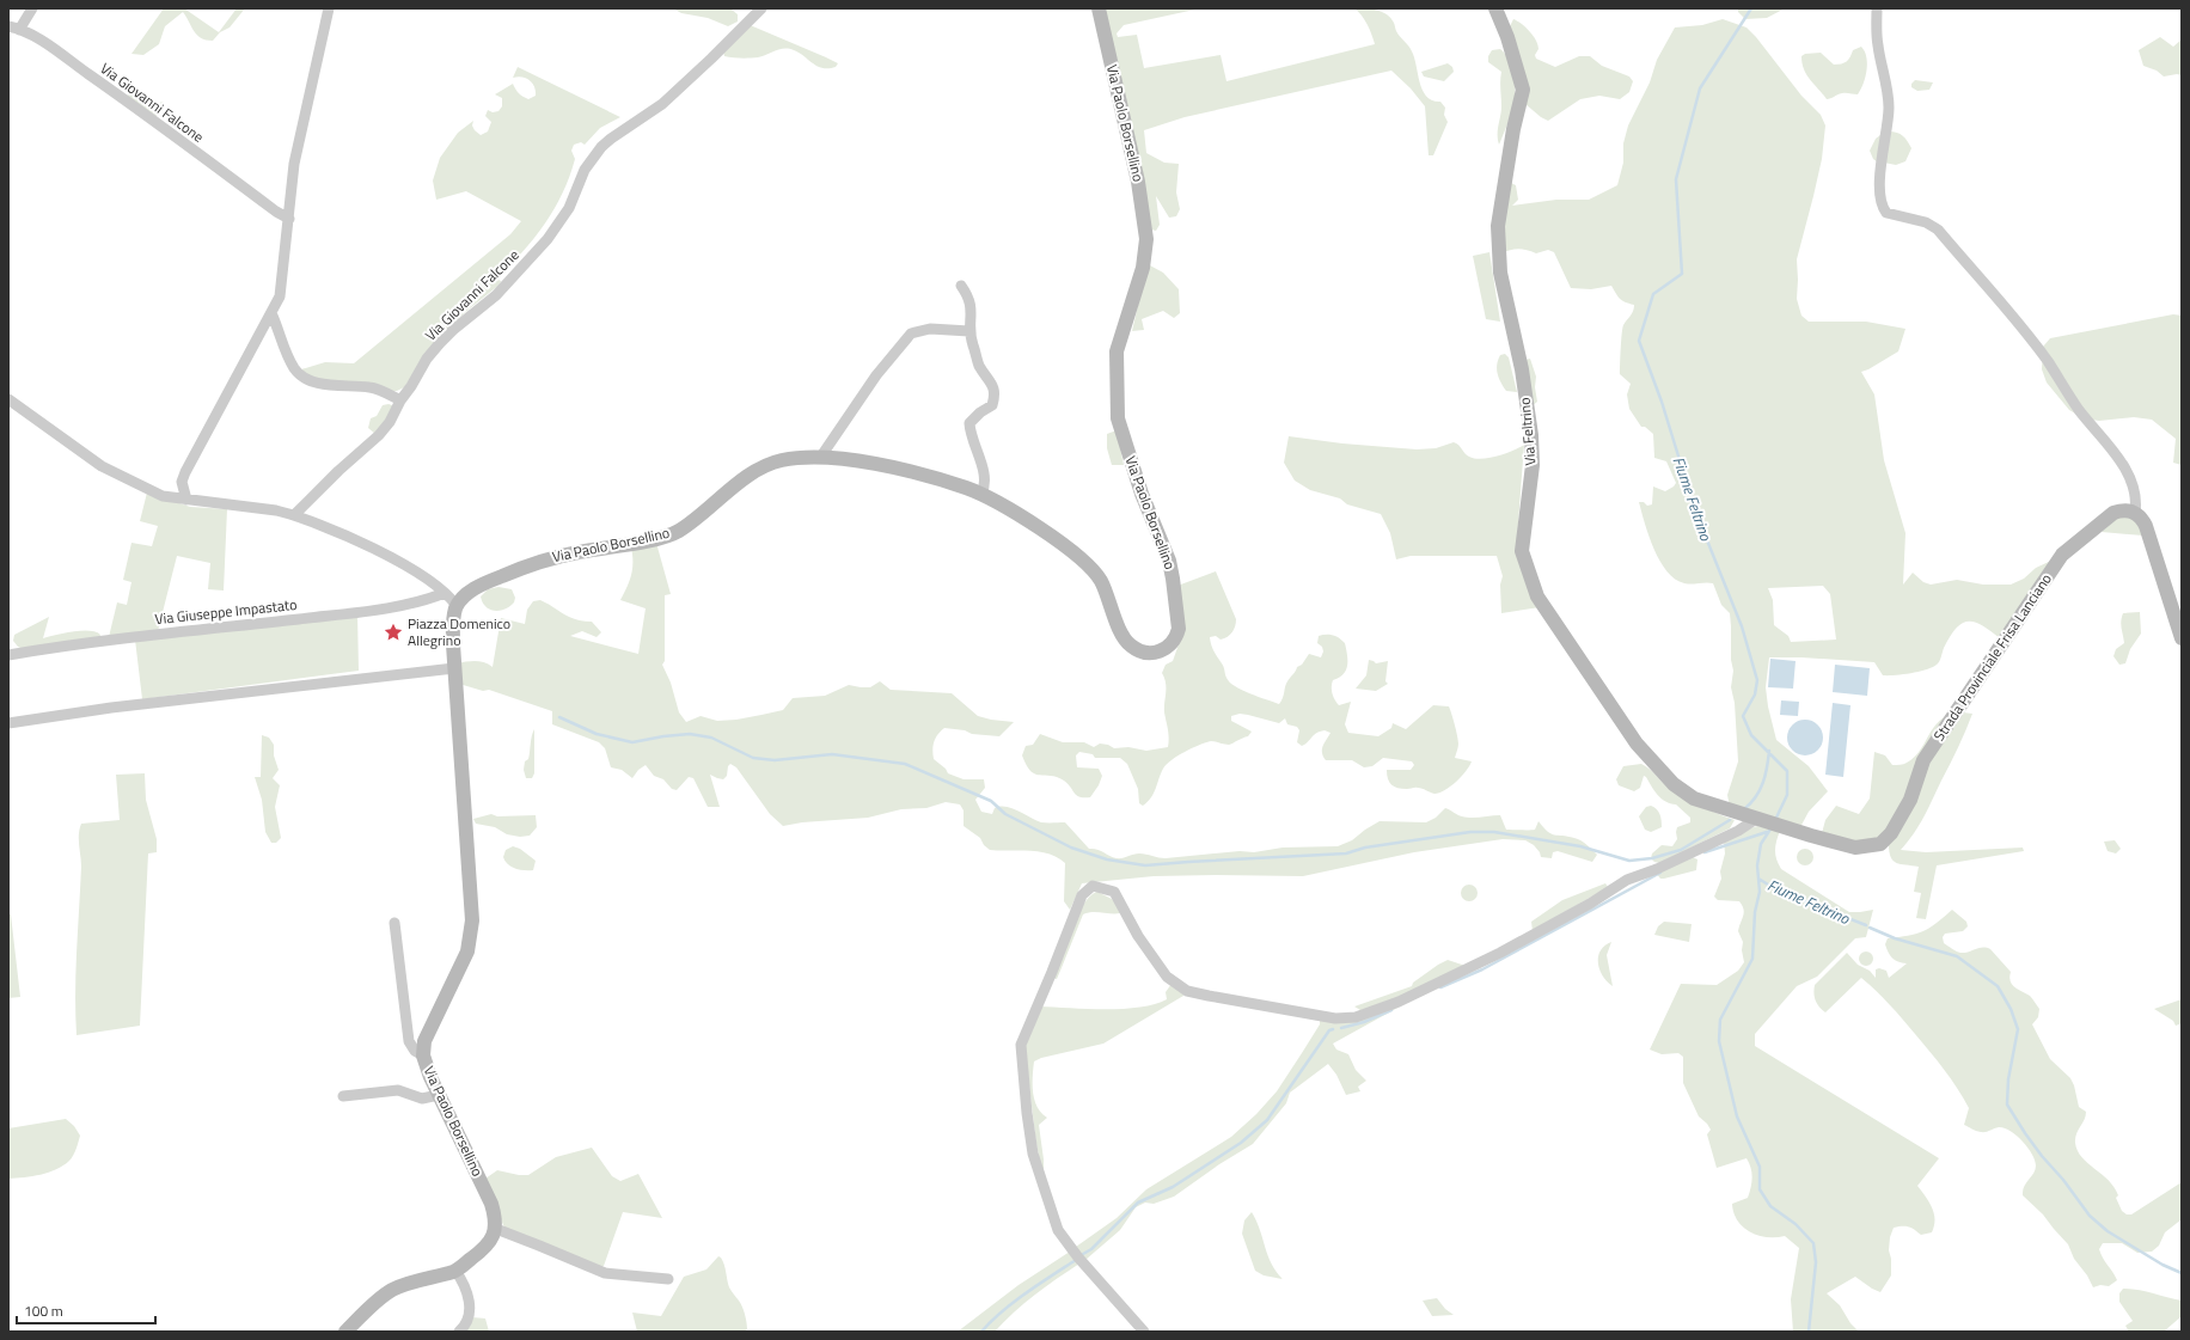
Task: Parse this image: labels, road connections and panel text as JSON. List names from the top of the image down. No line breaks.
{"streets":{"street":["Via Giovanni Falcone","Via Paolo Borsellino","Via Feltrino","Via Giuseppe Impastato","Strada Provinciale Frisa Lanciano"]},"crossings":[["Via Feltrino","Strada Provinciale Frisa Lanciano"]],"water":["Fiume Feltrino"],"places":{"place":["Piazza Domenico Allegrino"]},"scale_bar":"100 m"}
